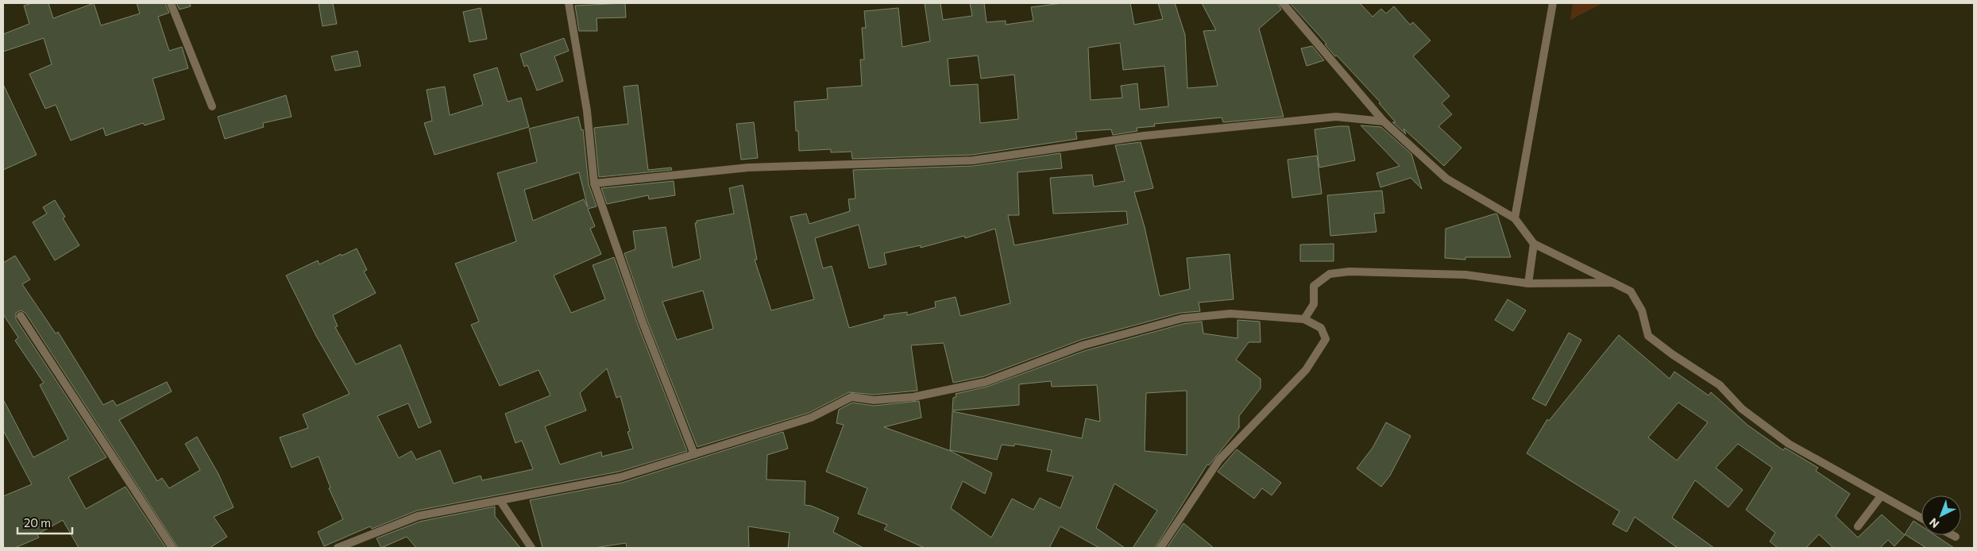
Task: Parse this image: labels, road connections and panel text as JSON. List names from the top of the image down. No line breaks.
{"scale_bar":"20 m","north":"bottom left"}
